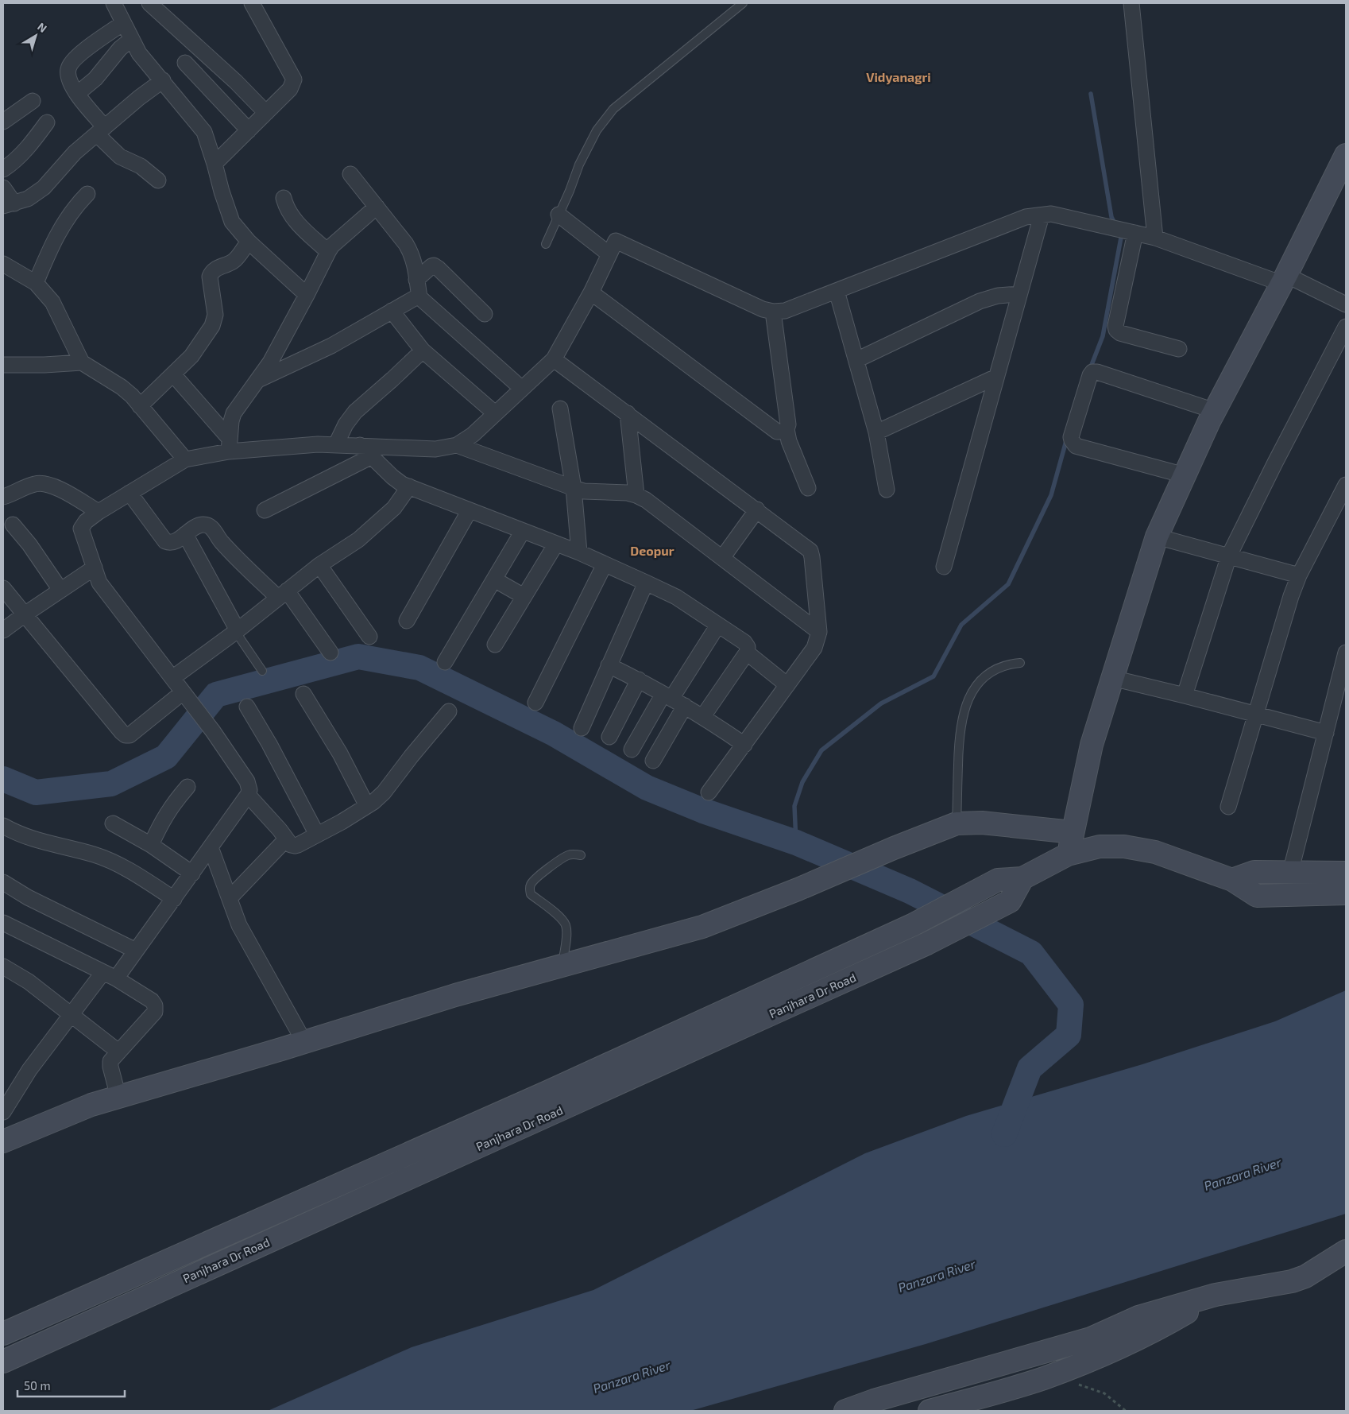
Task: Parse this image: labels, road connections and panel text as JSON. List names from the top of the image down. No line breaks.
{"streets":{"street":["Panjhara Dr Road"]},"districts":["Vidyanagri","Deopur"],"water":["Panzara River"],"scale_bar":"50 m","north":"top right"}
